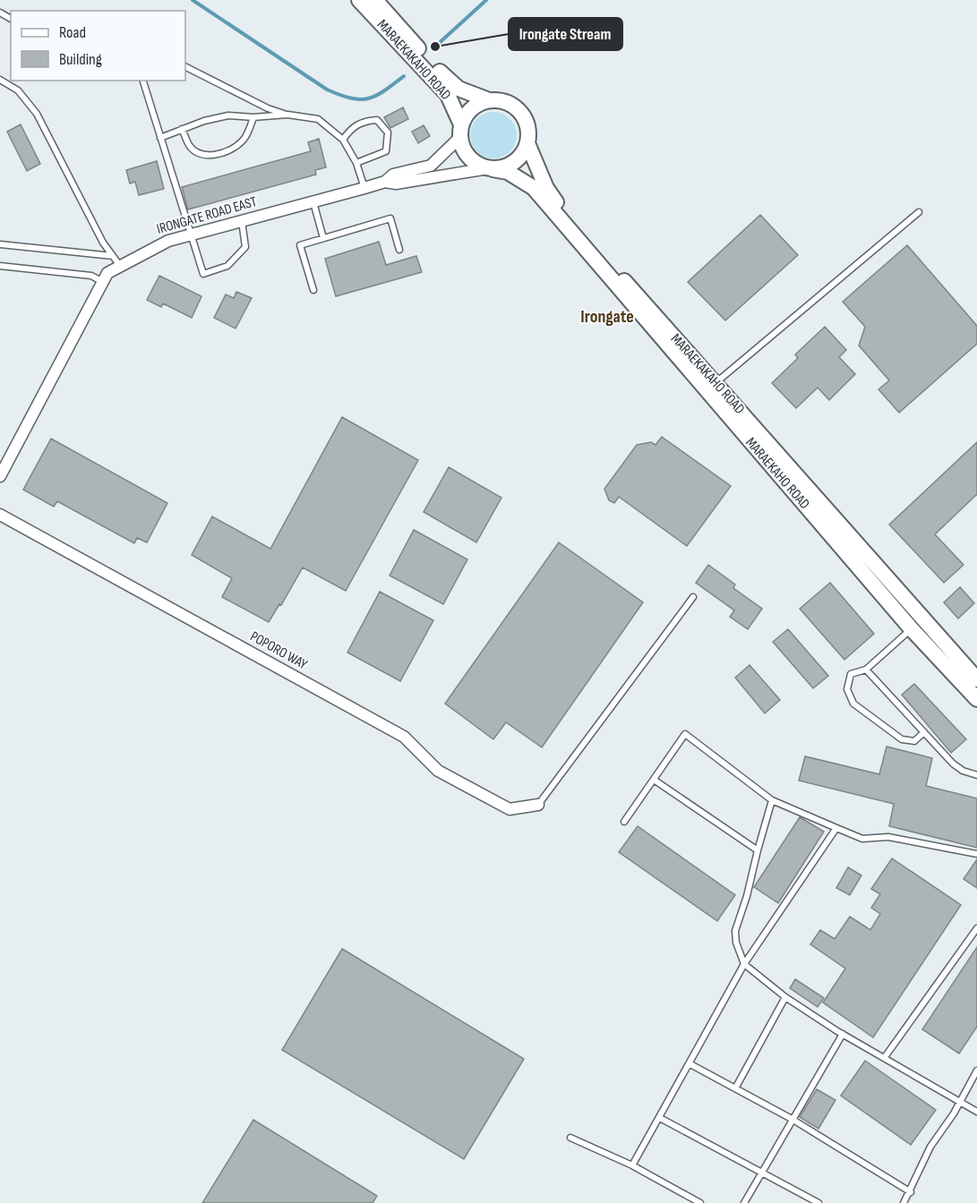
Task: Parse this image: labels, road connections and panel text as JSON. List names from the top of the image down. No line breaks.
{"streets":{"main road":["MARAEKAKAHO ROAD","MARAEKAHO ROAD"],"street":["IRONGATE ROAD EAST","POPORO WAY"]},"crossings":[["MARAEKAKAHO ROAD","MARAEKAHO ROAD"]],"districts":["Irongate"],"places":["Irongate Stream"],"legend":["Road","Building"]}
